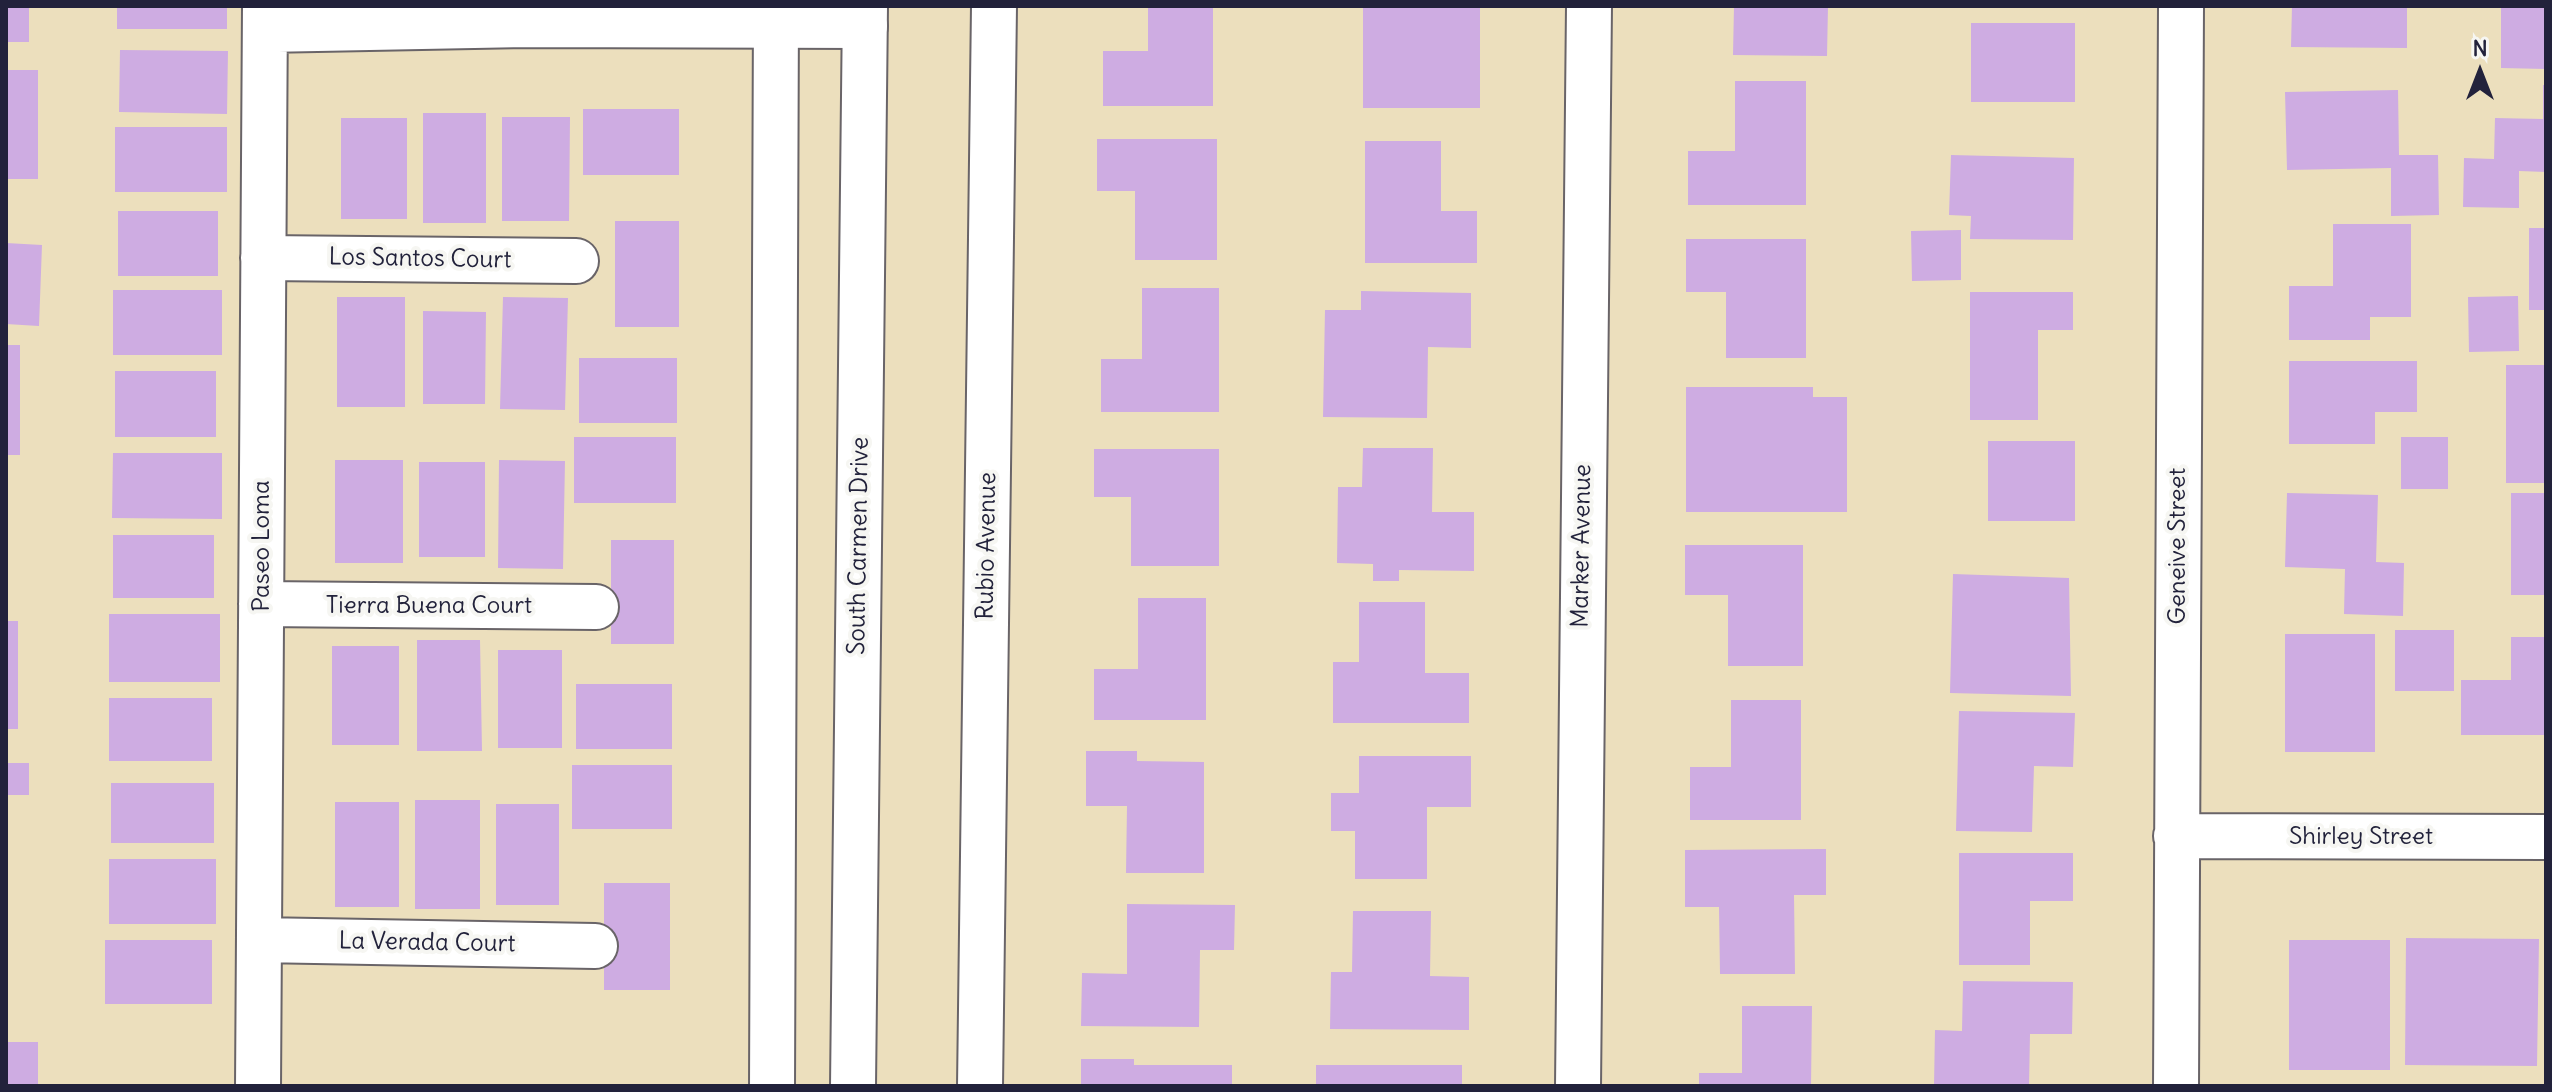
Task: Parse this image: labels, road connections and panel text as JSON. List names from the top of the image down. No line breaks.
{"streets":{"street":["Los Santos Court","Paseo Loma","South Carmen Drive","Rubio Avenue","Marker Avenue","Geneive Street","Tierra Buena Court","Shirley Street","La Verada Court"]},"crossings":[["Los Santos Court","Paseo Loma"],["Paseo Loma","Tierra Buena Court"],["Paseo Loma","La Verada Court"],["Geneive Street","Shirley Street"]],"north":"top"}
